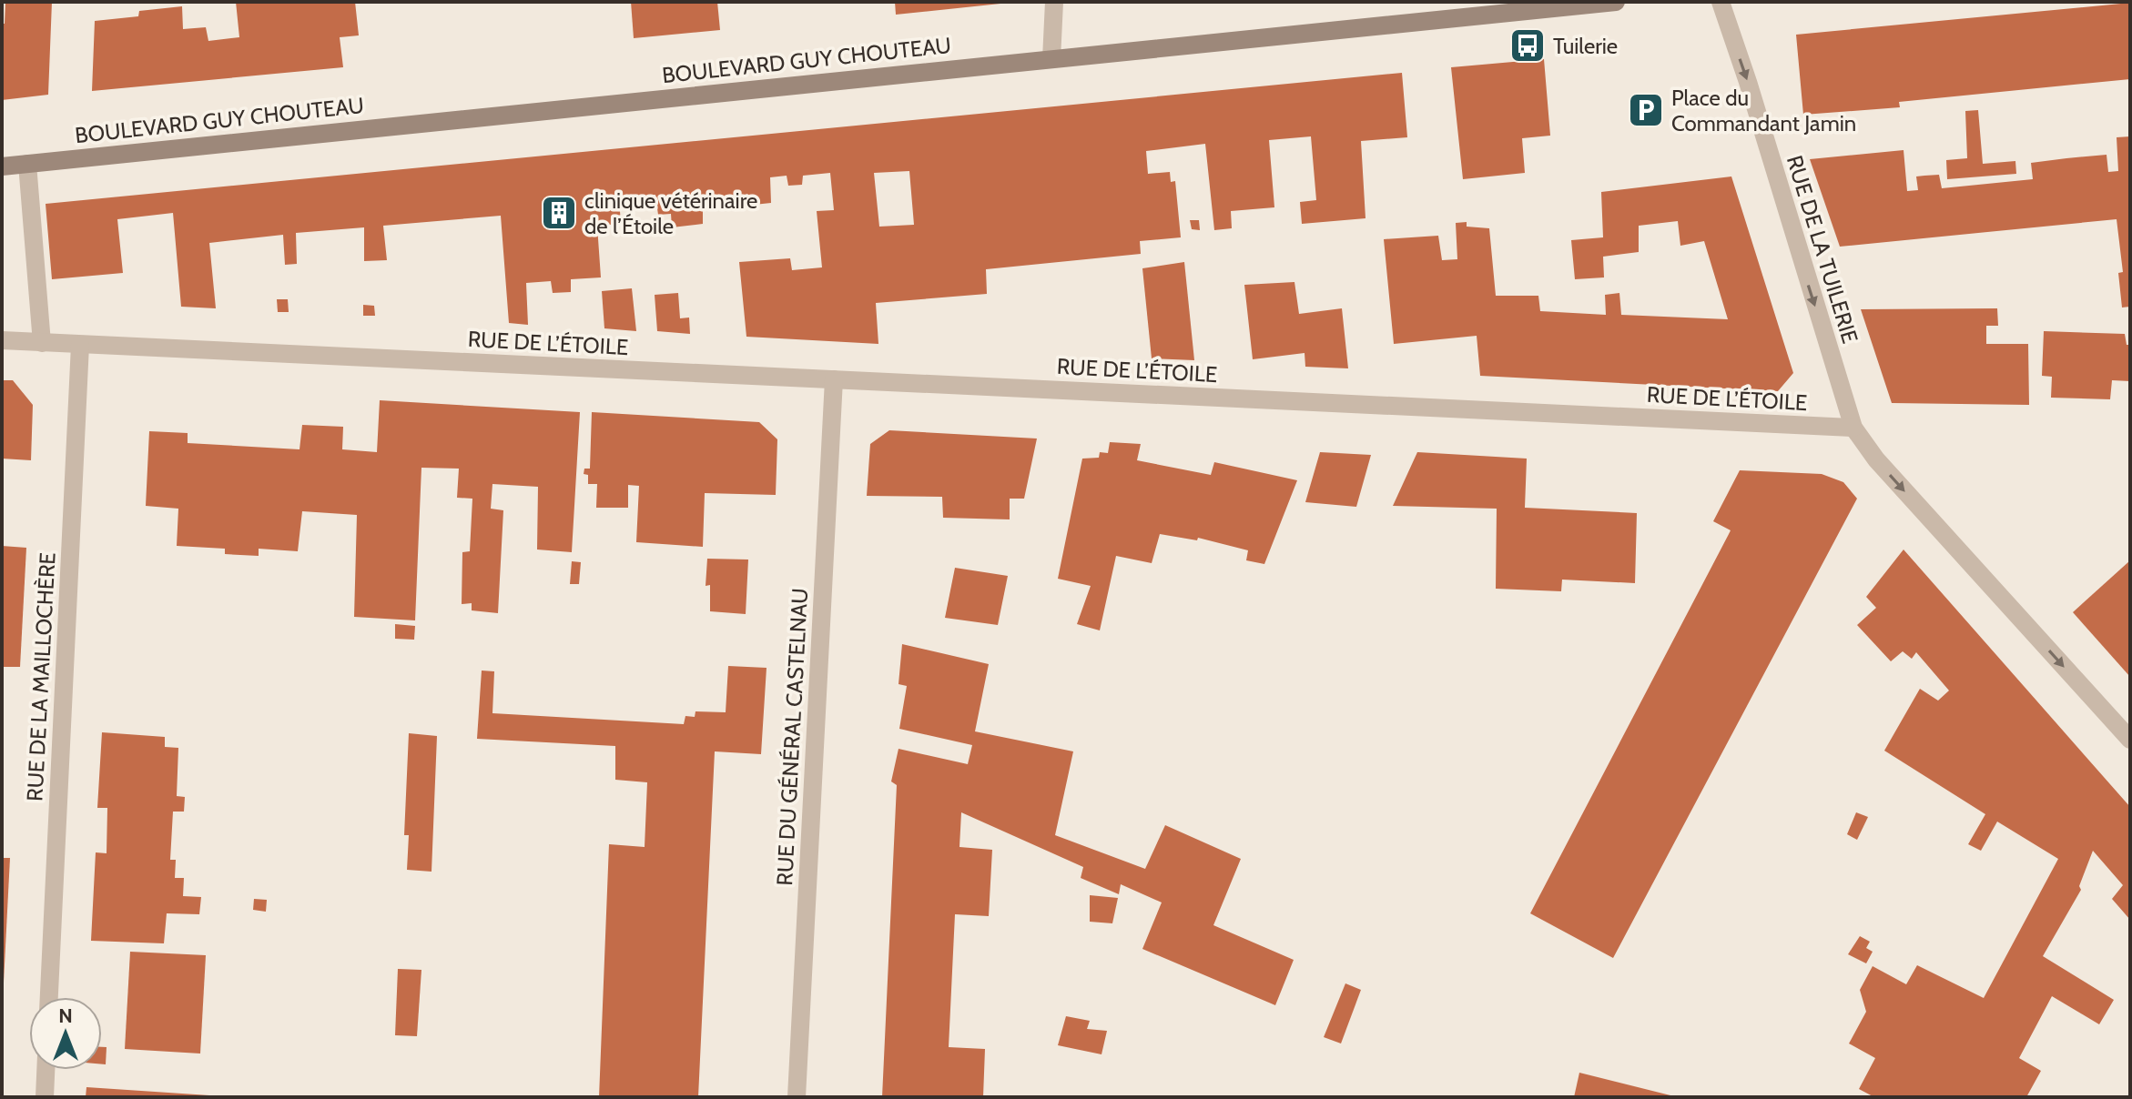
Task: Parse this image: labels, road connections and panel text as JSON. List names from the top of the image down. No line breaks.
{"streets":{"main road":["BOULEVARD GUY CHOUTEAU"],"street":["RUE DE LA TUILERIE","RUE DE L’ÉTOILE","RUE DE LA MAILLOCHÈRE","RUE DU GÉNÉRAL CASTELNAU"]},"crossings":[["RUE DE LA TUILERIE","RUE DE L’ÉTOILE"],["RUE DE L’ÉTOILE","RUE DE LA MAILLOCHÈRE"],["RUE DE L’ÉTOILE","RUE DU GÉNÉRAL CASTELNAU"]],"one_way":["RUE DE LA TUILERIE"],"places":{"bus stop":["Tuilerie"],"parking":["Place du Commandant Jamin"],"building":["clinique vétérinaire de l’Étoile"]},"north":"top"}
